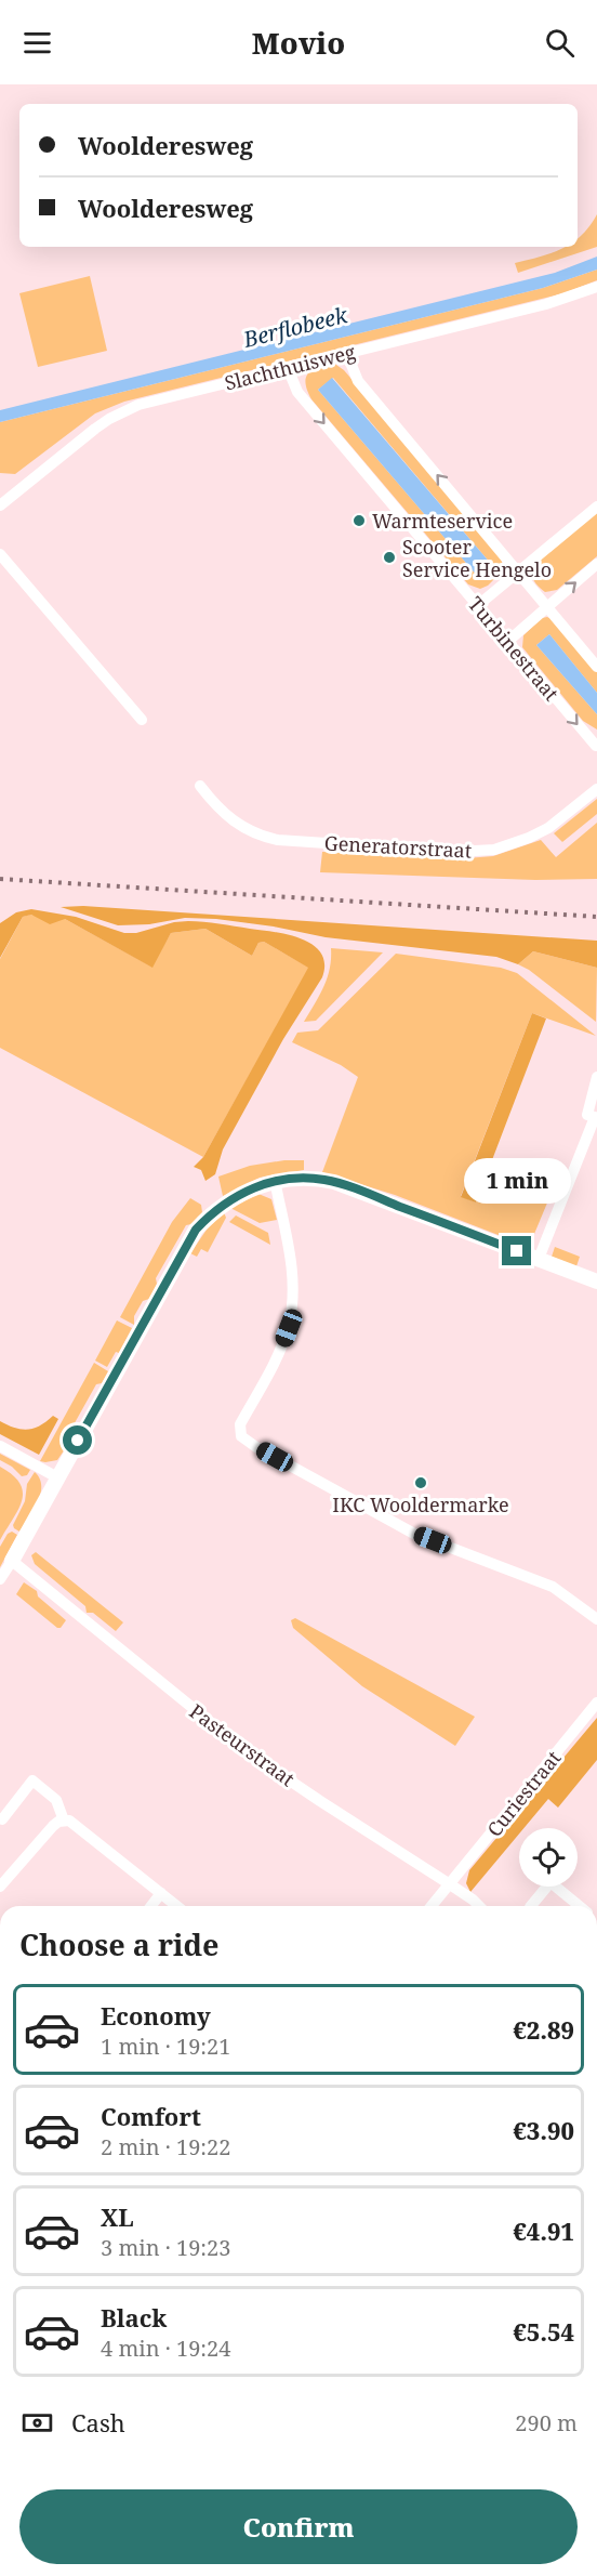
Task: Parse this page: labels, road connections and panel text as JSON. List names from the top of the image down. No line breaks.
{"streets":{"street":["Slachthuisweg","Turbinestraat","Generatorstraat","Pasteurstraat","Curiestraat"]},"crossings":[["Slachthuisweg","Turbinestraat"],["Pasteurstraat","Curiestraat"]],"water":["Berflobeek"],"places":["Warmteservice","Scooter Service Hengelo","IKC Wooldermarke"],"page":{"header":"Movio","banner":["Woolderesweg","Woolderesweg"],"bubble":"1 min","heading":"Choose a ride","list":[{"name":"Economy","note":"1 min · 19:21","value":"€2.89"},{"name":"Comfort","note":"2 min · 19:22","value":"€3.90"},{"name":"XL","note":"3 min · 19:23","value":"€4.91"},{"name":"Black","note":"4 min · 19:24","value":"€5.54"}],"pay":["Cash","290 m"],"buttons":"Confirm"}}
